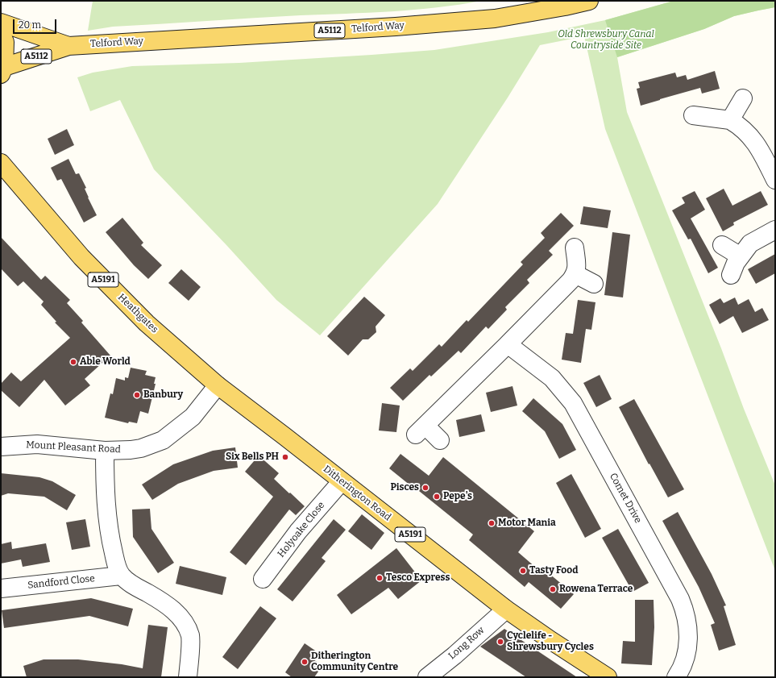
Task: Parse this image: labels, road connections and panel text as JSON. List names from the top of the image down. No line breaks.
{"streets":{"main road":["Telford Way","A5112","A5191","Heathgates","Ditherington Road"],"street":["Mount Pleasant Road","Comet Drive","Holyoake Close","Sandford Close","Long Row"]},"crossings":[["Telford Way","A5112"],["Heathgates","Mount Pleasant Road"],["Heathgates","Ditherington Road"],["Mount Pleasant Road","Ditherington Road"],["Ditherington Road","Holyoake Close"],["Ditherington Road","Long Row"]],"parks":["Old Shrewsbury Canal Countryside Site"],"places":["Able World","Banbury","Six Bells PH","Pisces","Pepe's","Motor Mania","Tasty Food","Tesco Express","Rowena Terrace","Cyclelife - Shrewsbury Cycles","Ditherington Community Centre"],"scale_bar":"20 m"}
